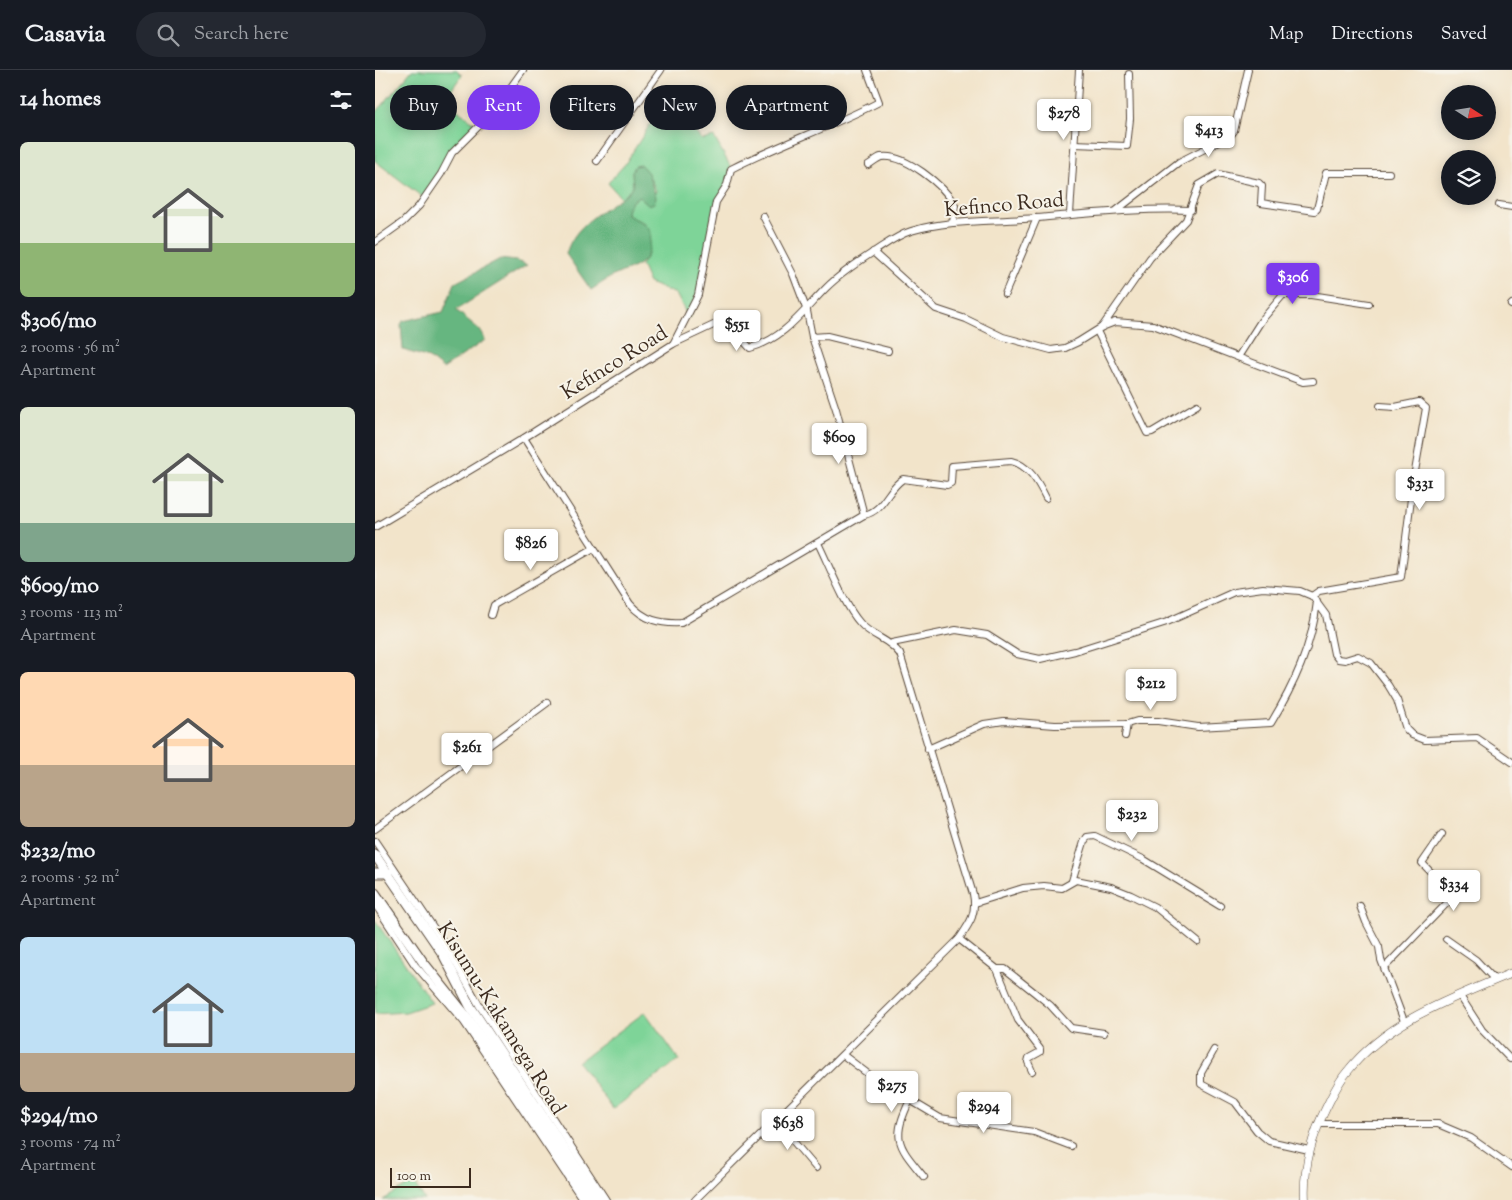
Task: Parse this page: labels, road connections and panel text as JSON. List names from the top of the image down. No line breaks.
{"streets":{"highway":["Kisumu-Kakamega Road"],"street":["Kefinco Road"]},"scale_bar":"100 m","north":"right","page":{"header":"Casavia","search":"Search here","nav":["Map","Directions","Saved"],"heading":"14 homes","chip":["Buy","Rent","Filters","New","Apartment"],"price":["$278","$413","$306","$551","$609","$331","$826","$212","$261","$232","$334","$275","$294","$638"],"list":[{"name":"$306/mo","note":"2 rooms · 56 m² · Apartment"},{"name":"$609/mo","note":"3 rooms · 113 m² · Apartment"},{"name":"$232/mo","note":"2 rooms · 52 m² · Apartment"},{"name":"$294/mo","note":"3 rooms · 74 m² · Apartment"}],"scale":"100 m"}}
